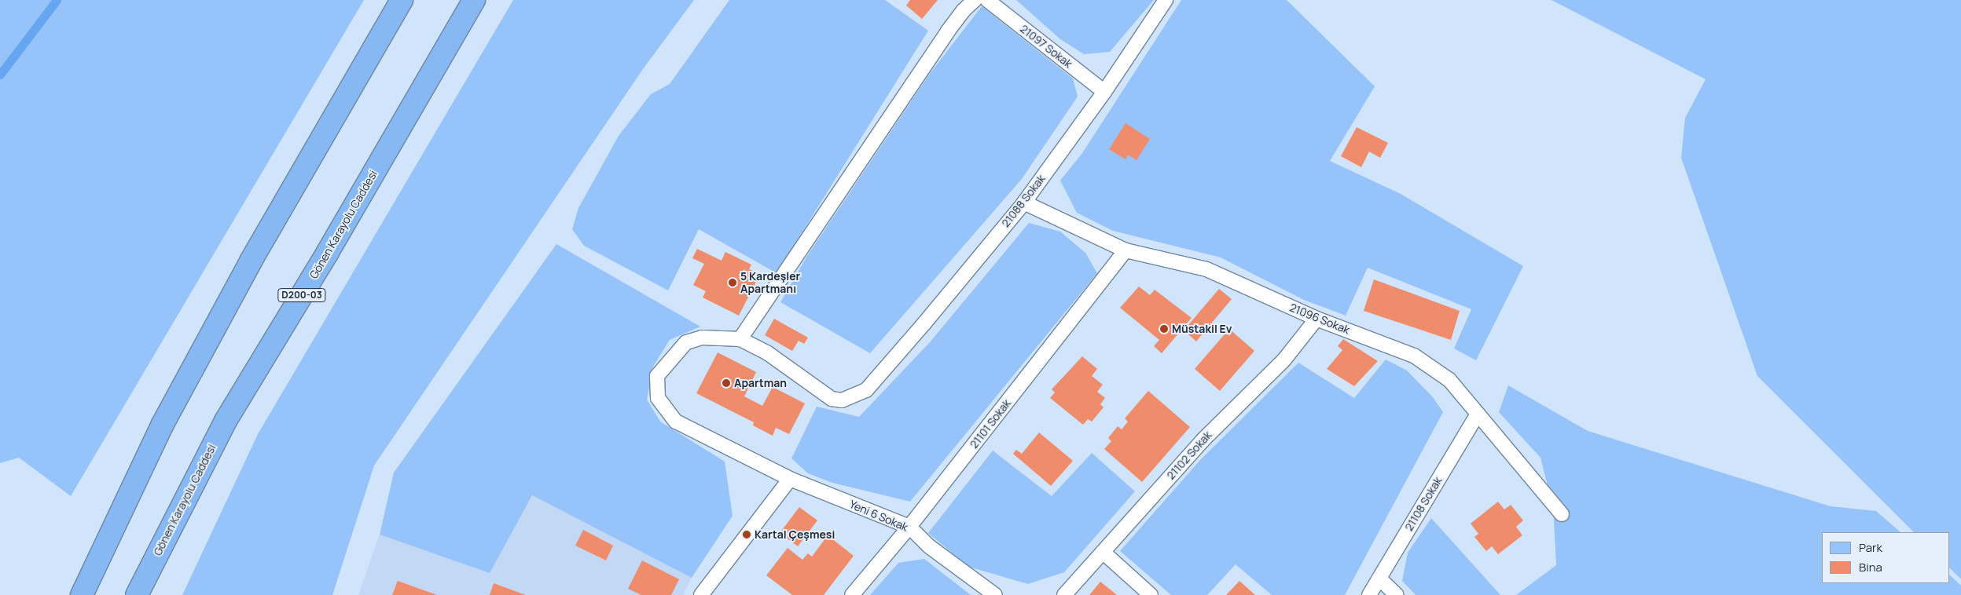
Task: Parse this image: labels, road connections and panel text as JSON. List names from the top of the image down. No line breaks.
{"streets":{"highway":["Gönen Karayolu Caddesi","D200-03"],"lane":["21097 Sokak","21088 Sokak","21096 Sokak","21101 Sokak","21102 Sokak","21108 Sokak","Yeni 6 Sokak"]},"crossings":[["21097 Sokak","21088 Sokak"],["21088 Sokak","21096 Sokak"],["21088 Sokak","Yeni 6 Sokak"],["21096 Sokak","21101 Sokak"],["21096 Sokak","21102 Sokak"],["21096 Sokak","21108 Sokak"],["21101 Sokak","Yeni 6 Sokak"]],"places":["5 Kardeşler Apartmanı","Müstakil Ev","Apartman","Kartal Çeşmesi"],"legend":["Park","Bina"]}
